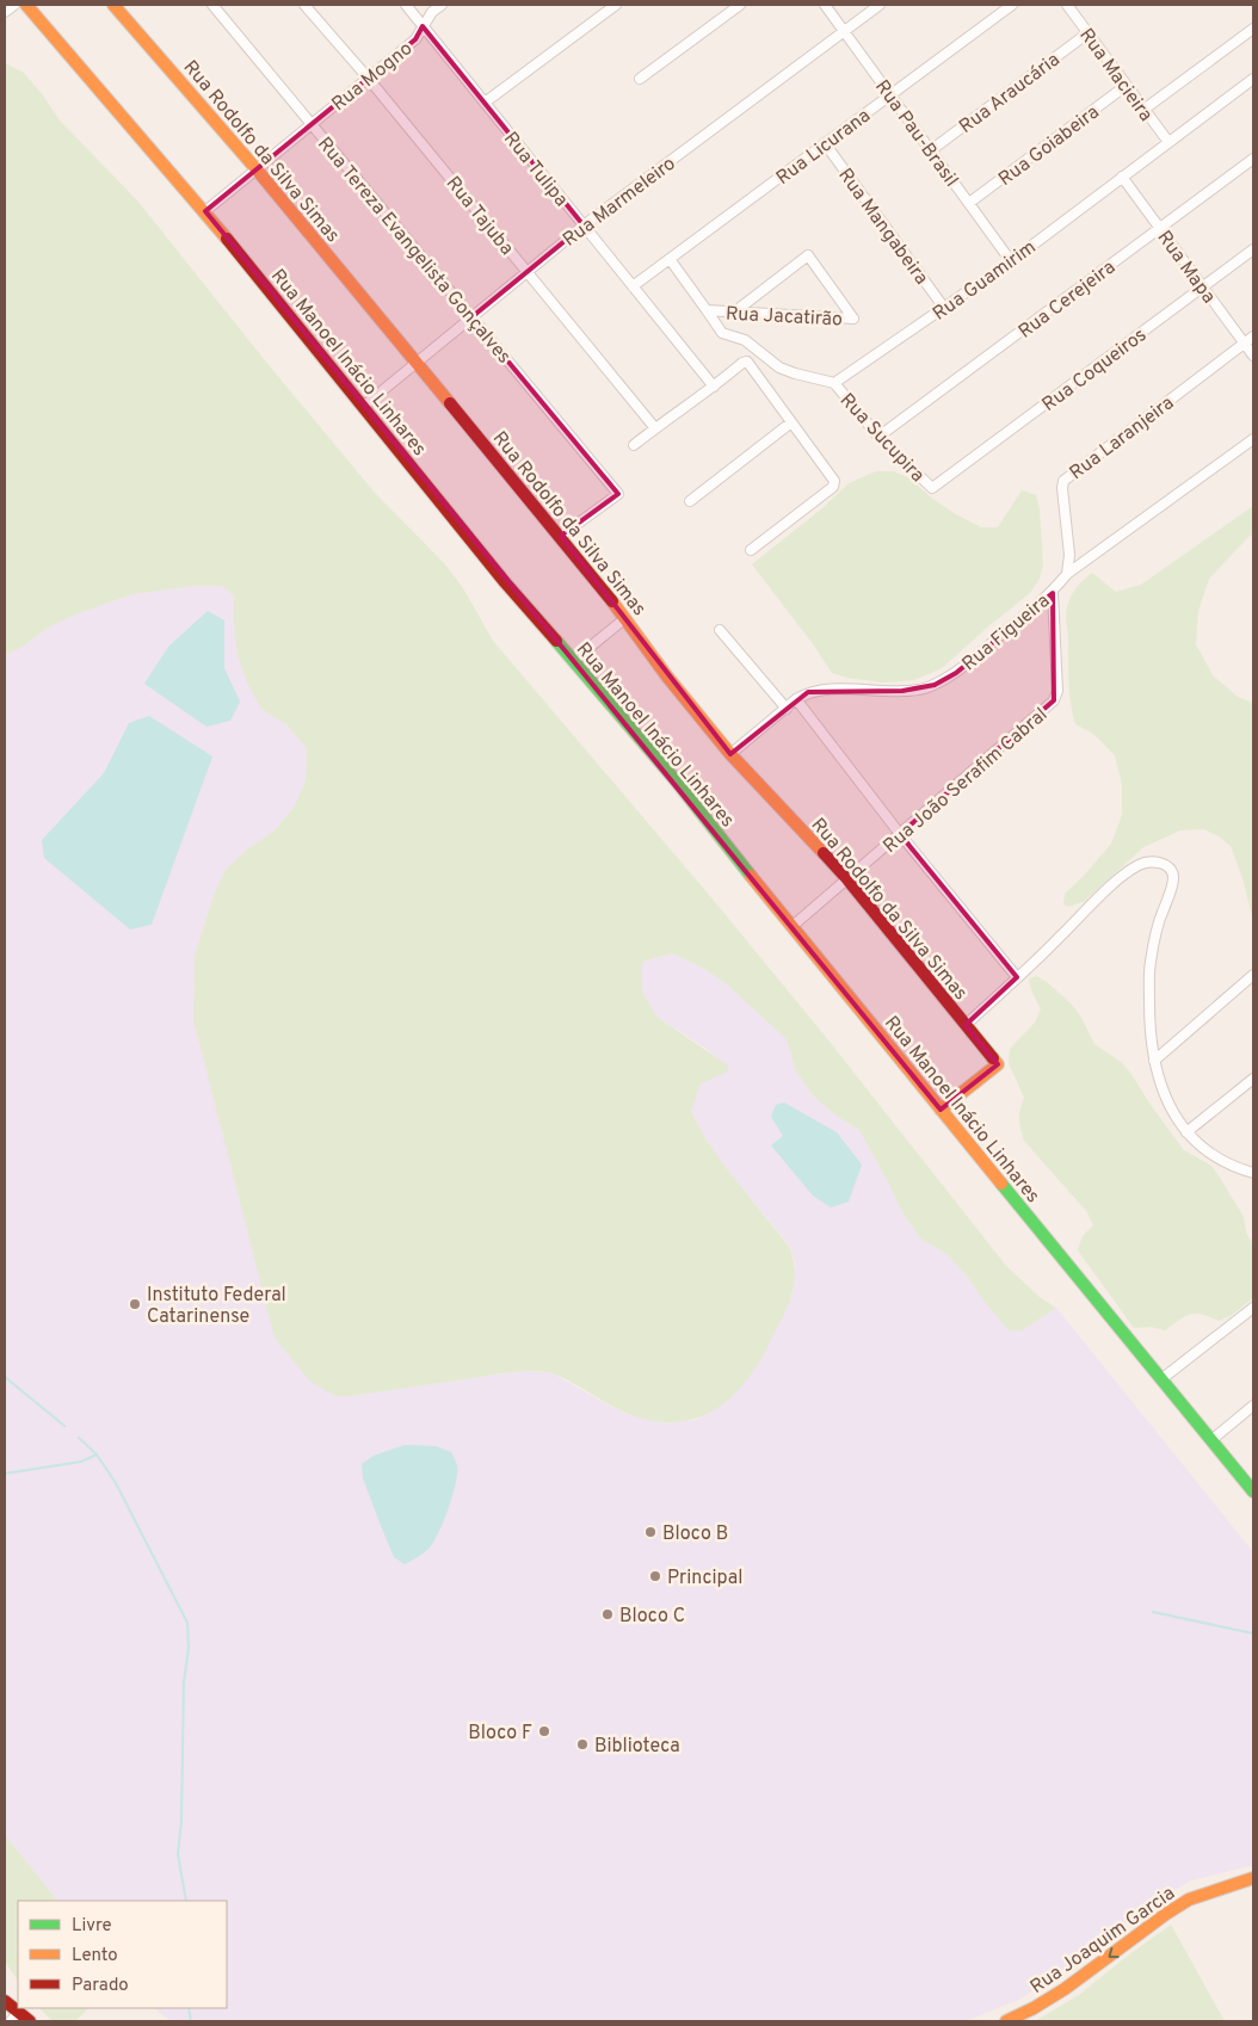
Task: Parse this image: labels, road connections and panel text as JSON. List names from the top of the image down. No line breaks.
{"streets":{"main road":["Rua Rodolfo da Silva Simas","Rua Manoel Inácio Linhares","Rua Joaquim Garcia"],"street":["Rua Macieira","Rua Mogno","Rua Araucária","Rua Pau-Brasil","Rua Goiabeira","Rua Licurana","Rua Tulipa","Rua Marmeleiro","Rua Tajuba","Rua Mangabeira","Rua Tereza Evangelista Gonçalves","Rua Mapa","Rua Guamirim","Rua Cerejeira","Rua Jacatirão","Rua Coqueiros","Rua Sucupira","Rua Laranjeira","Rua Figueira","Rua João Serafim Cabral"]},"crossings":[["Rua Macieira","Rua Araucária"],["Rua Macieira","Rua Goiabeira"],["Rua Macieira","Rua Guamirim"],["Rua Mogno","Rua Rodolfo da Silva Simas"],["Rua Mogno","Rua Tulipa"],["Rua Mogno","Rua Tajuba"],["Rua Mogno","Rua Tereza Evangelista Gonçalves"],["Rua Mogno","Rua Manoel Inácio Linhares"],["Rua Araucária","Rua Pau-Brasil"],["Rua Pau-Brasil","Rua Goiabeira"],["Rua Pau-Brasil","Rua Licurana"],["Rua Pau-Brasil","Rua Marmeleiro"],["Rua Pau-Brasil","Rua Guamirim"],["Rua Licurana","Rua Tulipa"],["Rua Licurana","Rua Mangabeira"],["Rua Licurana","Rua Jacatirão"],["Rua Rodolfo da Silva Simas","Rua Marmeleiro"],["Rua Rodolfo da Silva Simas","Rua Tereza Evangelista Gonçalves"],["Rua Rodolfo da Silva Simas","Rua Manoel Inácio Linhares"],["Rua Rodolfo da Silva Simas","Rua Figueira"],["Rua Rodolfo da Silva Simas","Rua João Serafim Cabral"],["Rua Tulipa","Rua Marmeleiro"],["Rua Marmeleiro","Rua Tajuba"],["Rua Marmeleiro","Rua Tereza Evangelista Gonçalves"],["Rua Marmeleiro","Rua Manoel Inácio Linhares"],["Rua Mangabeira","Rua Guamirim"],["Rua Mapa","Rua Guamirim"],["Rua Mapa","Rua Cerejeira"],["Rua Mapa","Rua Coqueiros"],["Rua Mapa","Rua Laranjeira"],["Rua Guamirim","Rua Sucupira"],["Rua Cerejeira","Rua Sucupira"],["Rua Manoel Inácio Linhares","Rua João Serafim Cabral"],["Rua Coqueiros","Rua Sucupira"],["Rua Laranjeira","Rua Figueira"],["Rua Figueira","Rua João Serafim Cabral"]],"one_way":["Rua Joaquim Garcia"],"places":["Instituto Federal Catarinense","Bloco B","Principal","Bloco C","Bloco F","Biblioteca"],"legend":["Livre","Lento","Parado"]}
